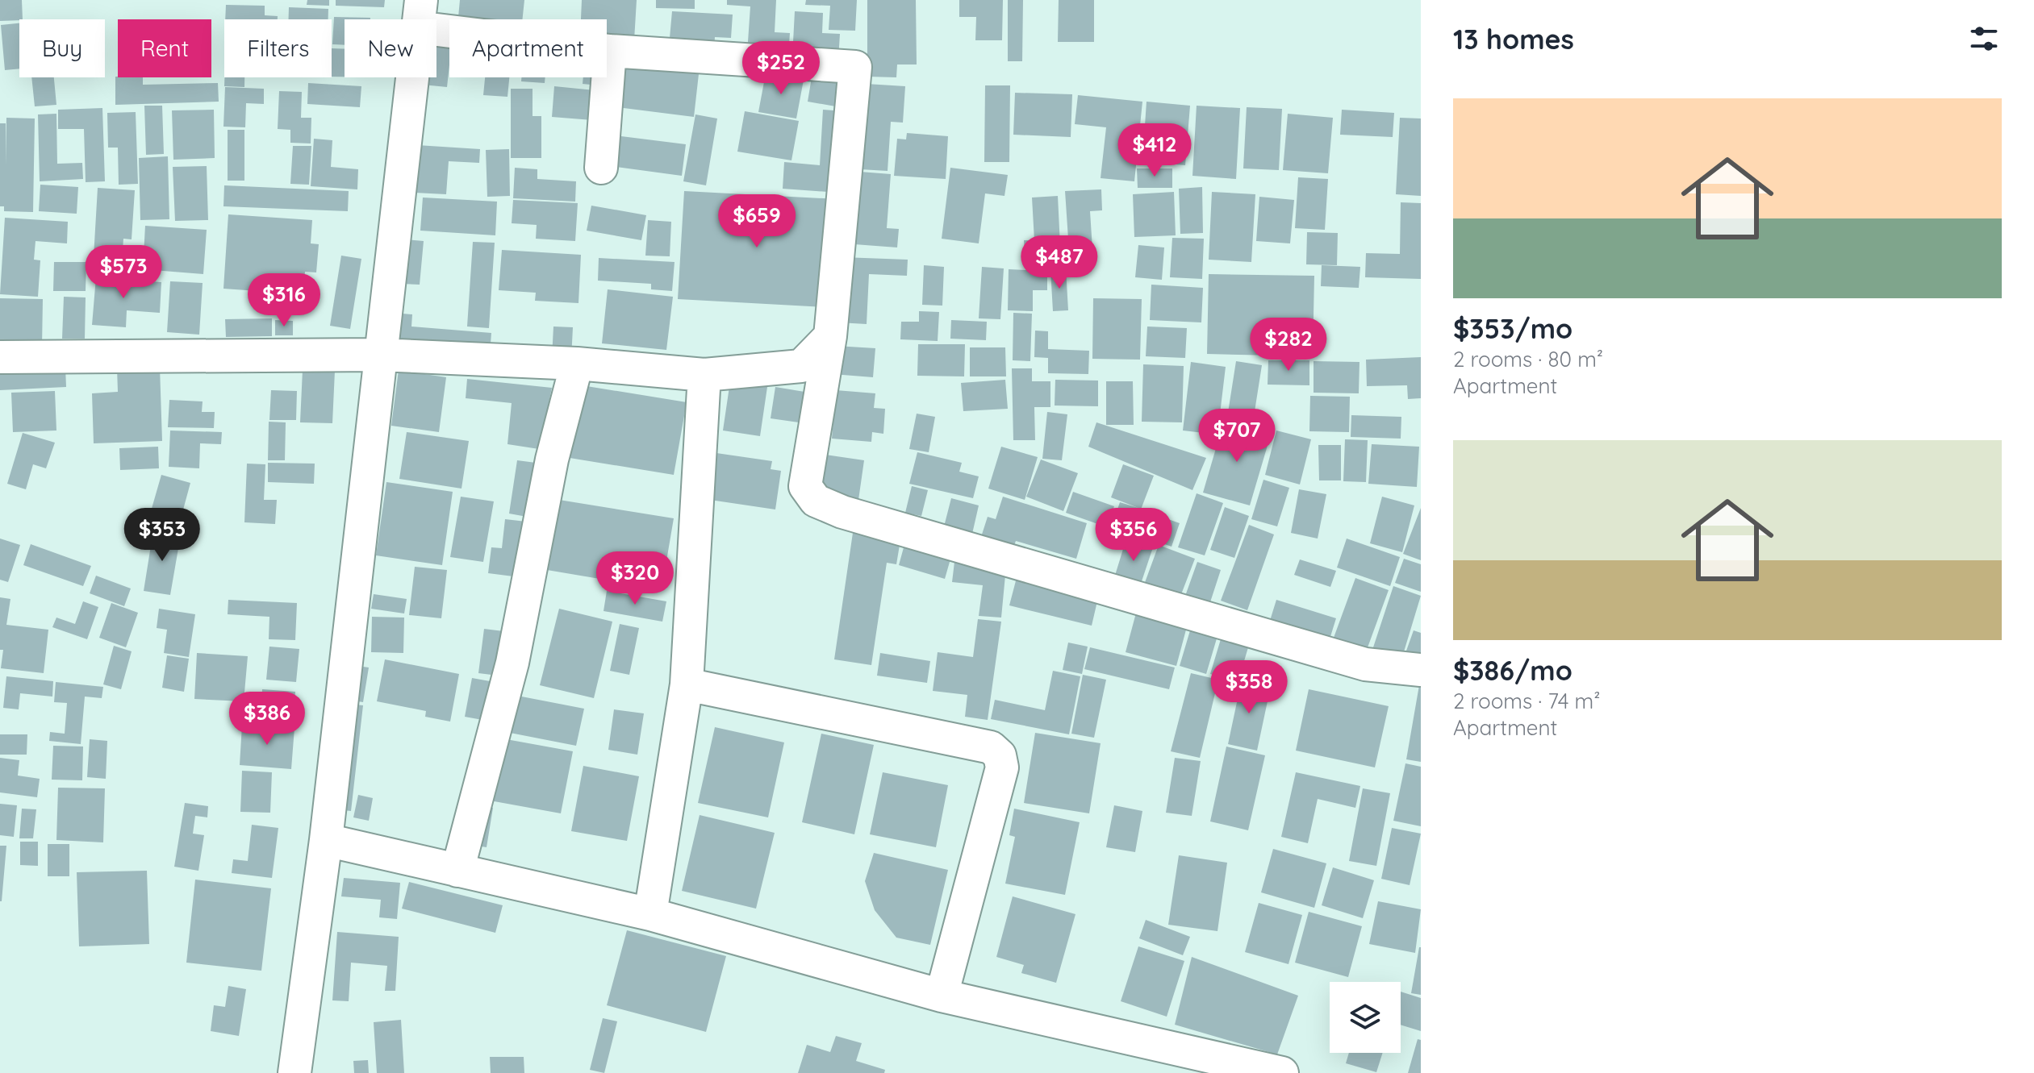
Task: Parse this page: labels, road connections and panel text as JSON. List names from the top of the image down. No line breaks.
{"page":{"heading":"13 homes","chip":["Buy","Rent","Filters","New","Apartment"],"price":["$252","$412","$659","$487","$573","$316","$282","$707","$353","$356","$320","$358","$386"],"list":[{"name":"$353/mo","note":"2 rooms · 80 m² · Apartment"},{"name":"$386/mo","note":"2 rooms · 74 m² · Apartment"}]}}
